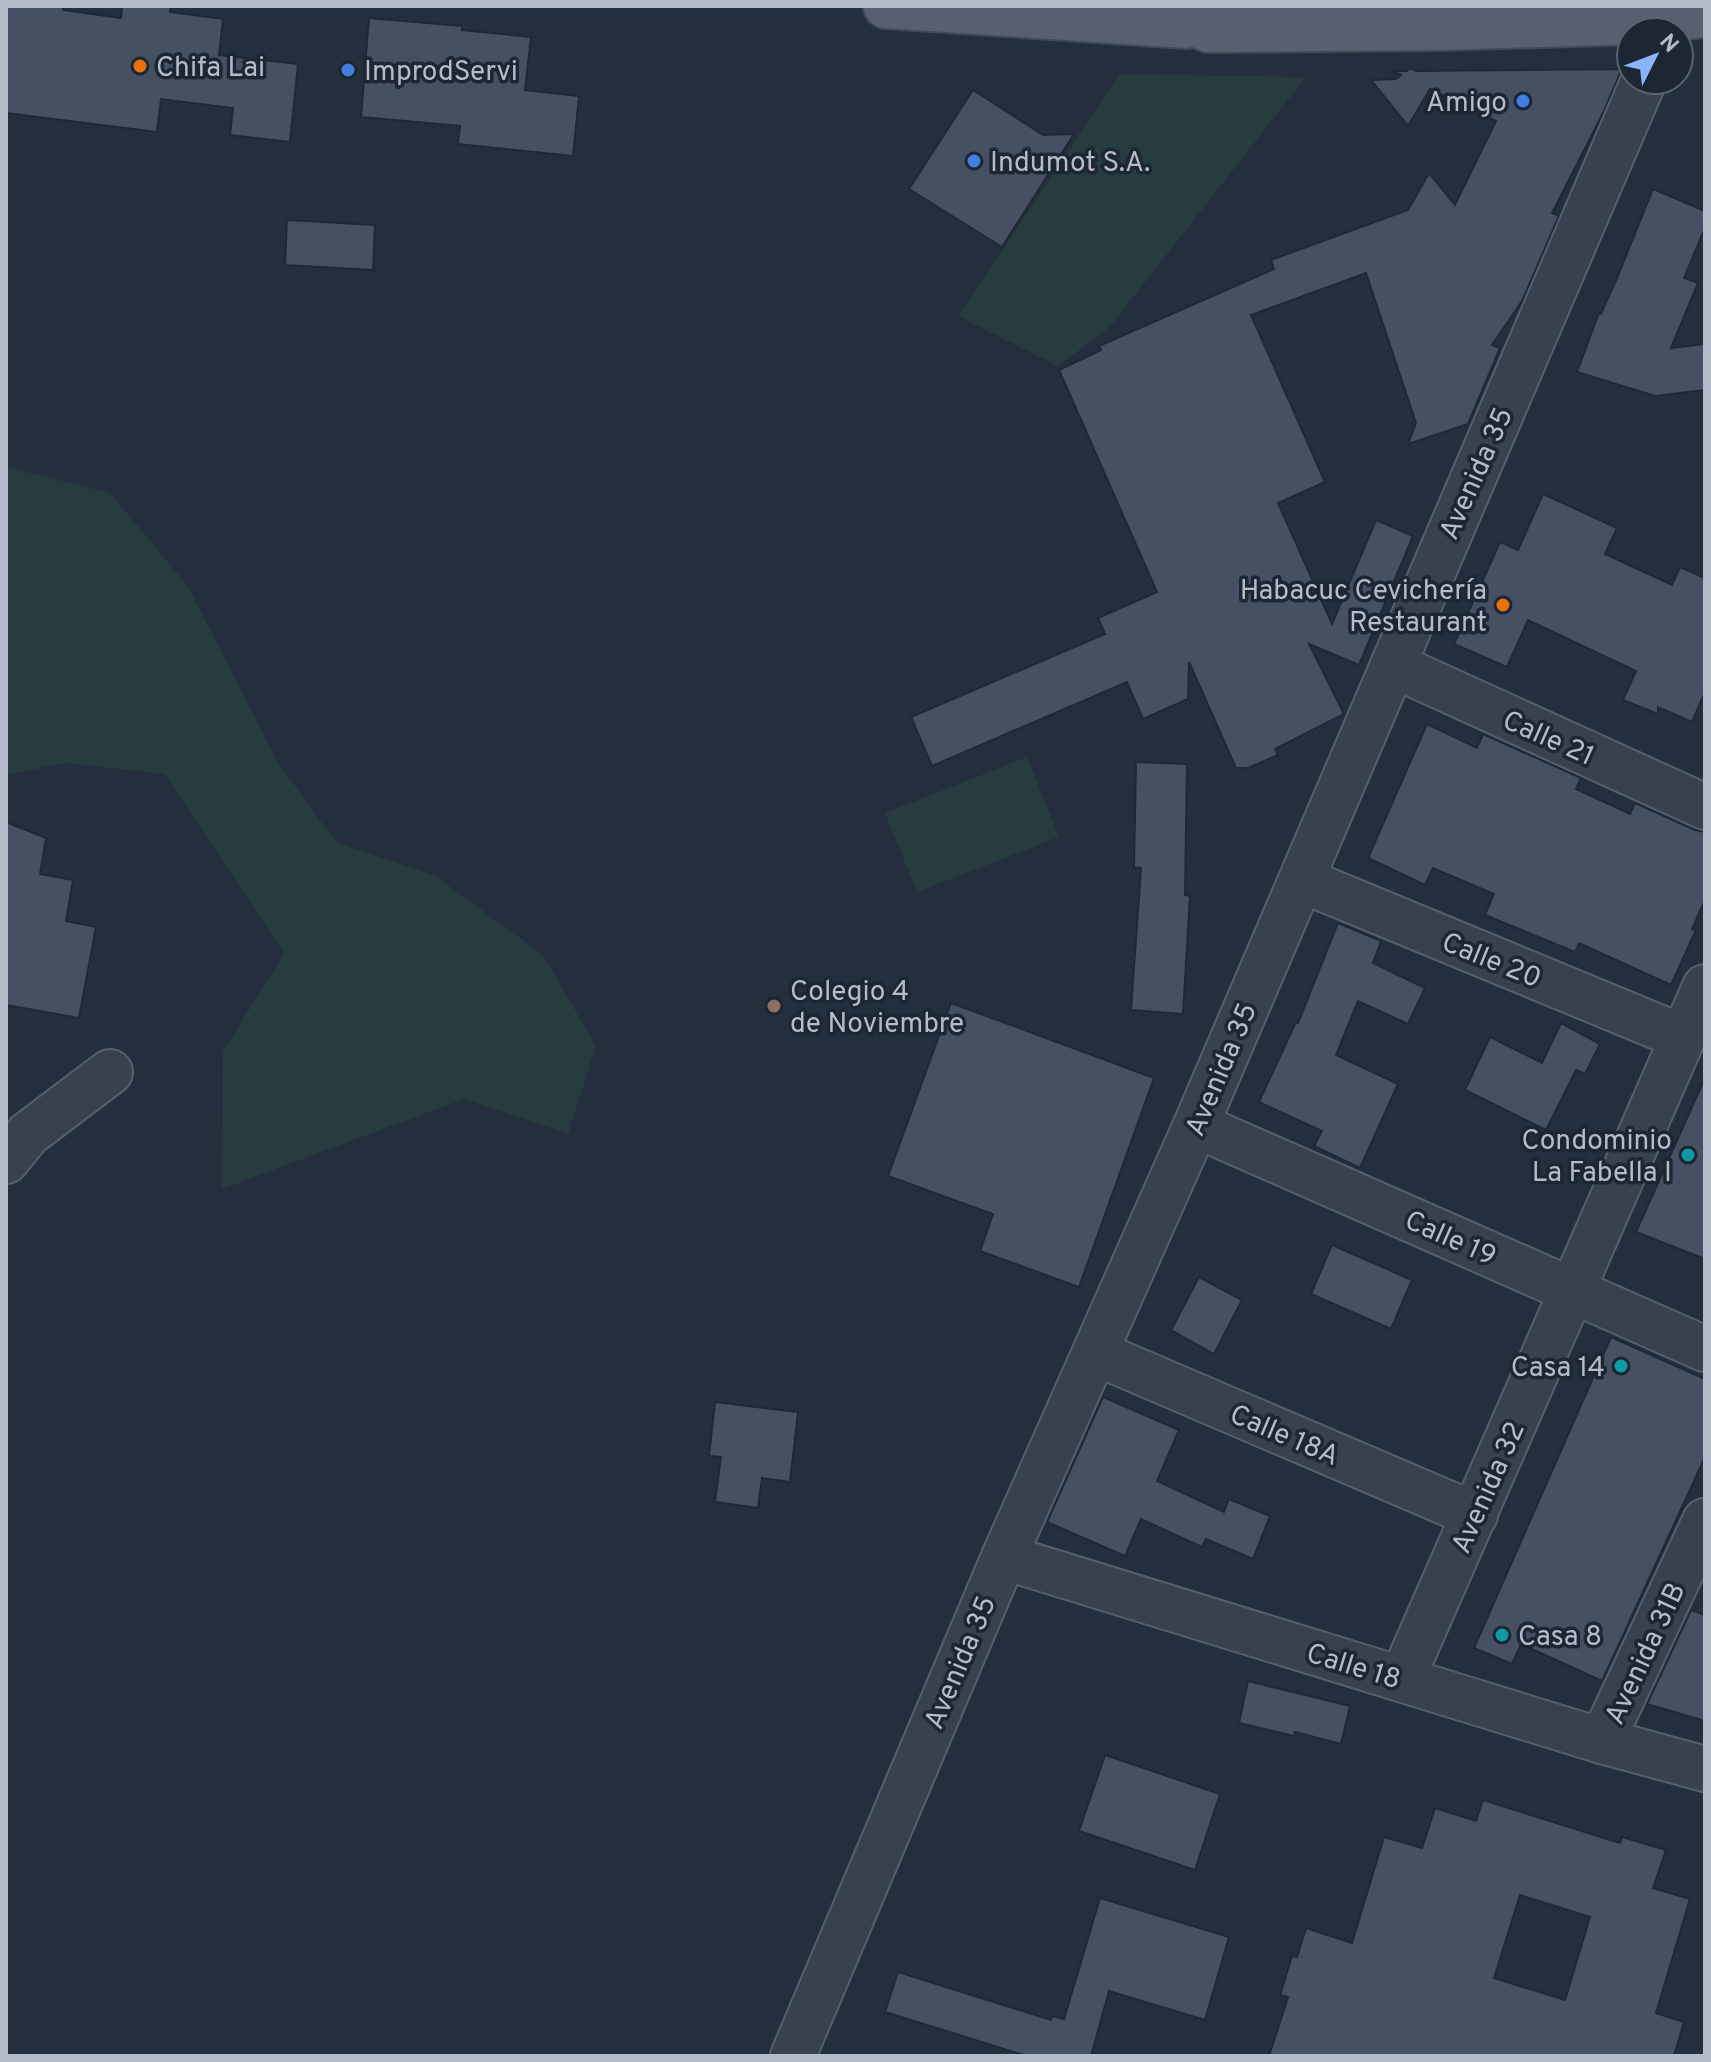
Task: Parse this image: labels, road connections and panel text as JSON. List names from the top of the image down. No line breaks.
{"streets":{"street":["Avenida 35","Calle 21","Calle 20","Calle 19","Calle 18A","Avenida 32","Avenida 31B","Calle 18"]},"crossings":[["Avenida 35","Calle 21"],["Avenida 35","Calle 20"],["Avenida 35","Calle 19"],["Avenida 35","Calle 18A"],["Avenida 35","Calle 18"],["Calle 20","Avenida 32"],["Calle 19","Avenida 32"],["Calle 18A","Avenida 32"],["Avenida 32","Calle 18"],["Avenida 31B","Calle 18"]],"places":["Chifa Lai","ImprodServi","Amigo","Indumot S.A.","Habacuc Cevichería Restaurant","Colegio 4 de Noviembre","Condominio La Fabella I","Casa 14","Casa 8"],"north":"top right"}
